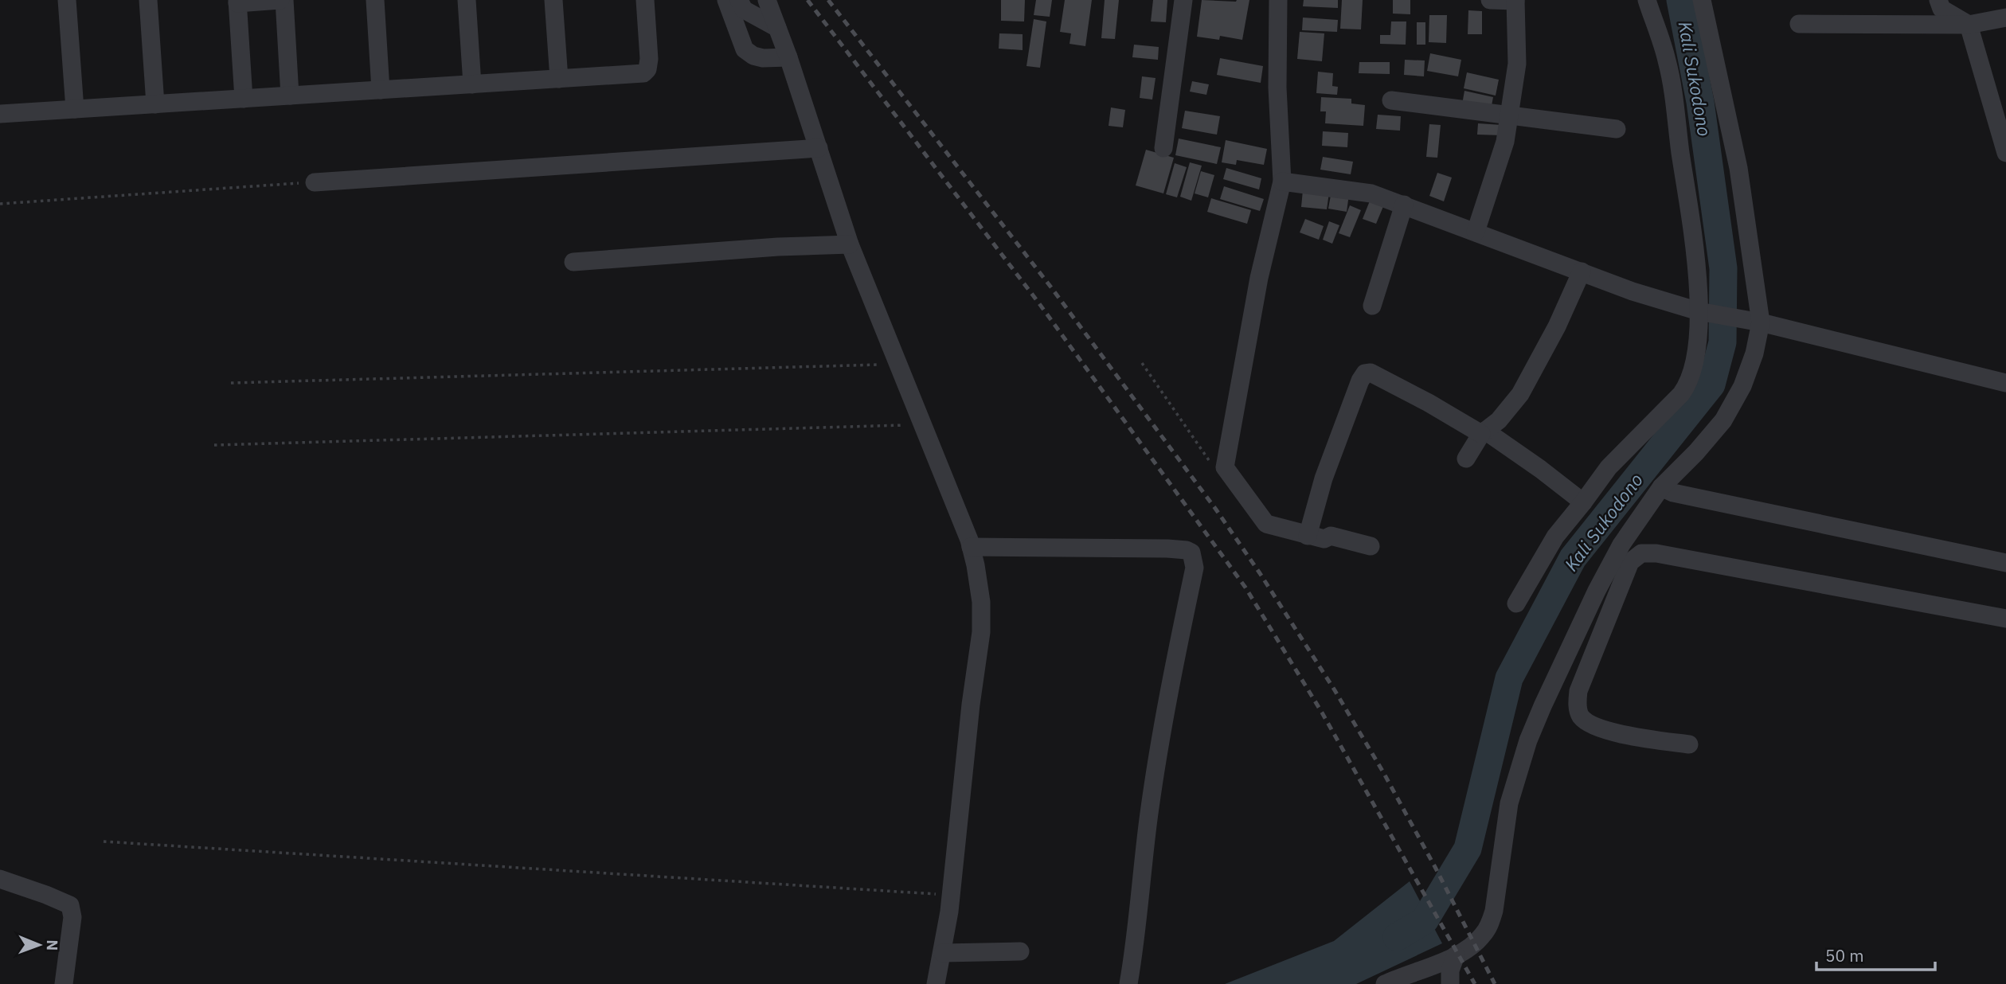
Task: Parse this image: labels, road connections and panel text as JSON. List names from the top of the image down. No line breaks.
{"water":["Kali Sukodono"],"scale_bar":"50 m","north":"right"}
